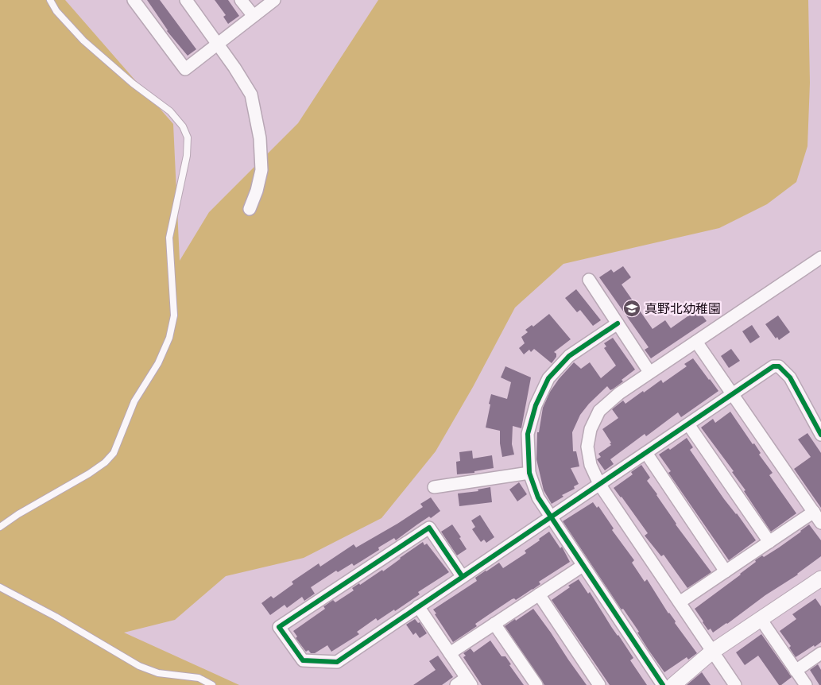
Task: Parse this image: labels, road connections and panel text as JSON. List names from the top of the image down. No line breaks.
{"places":{"school or university":["真野北幼稚園"]}}
